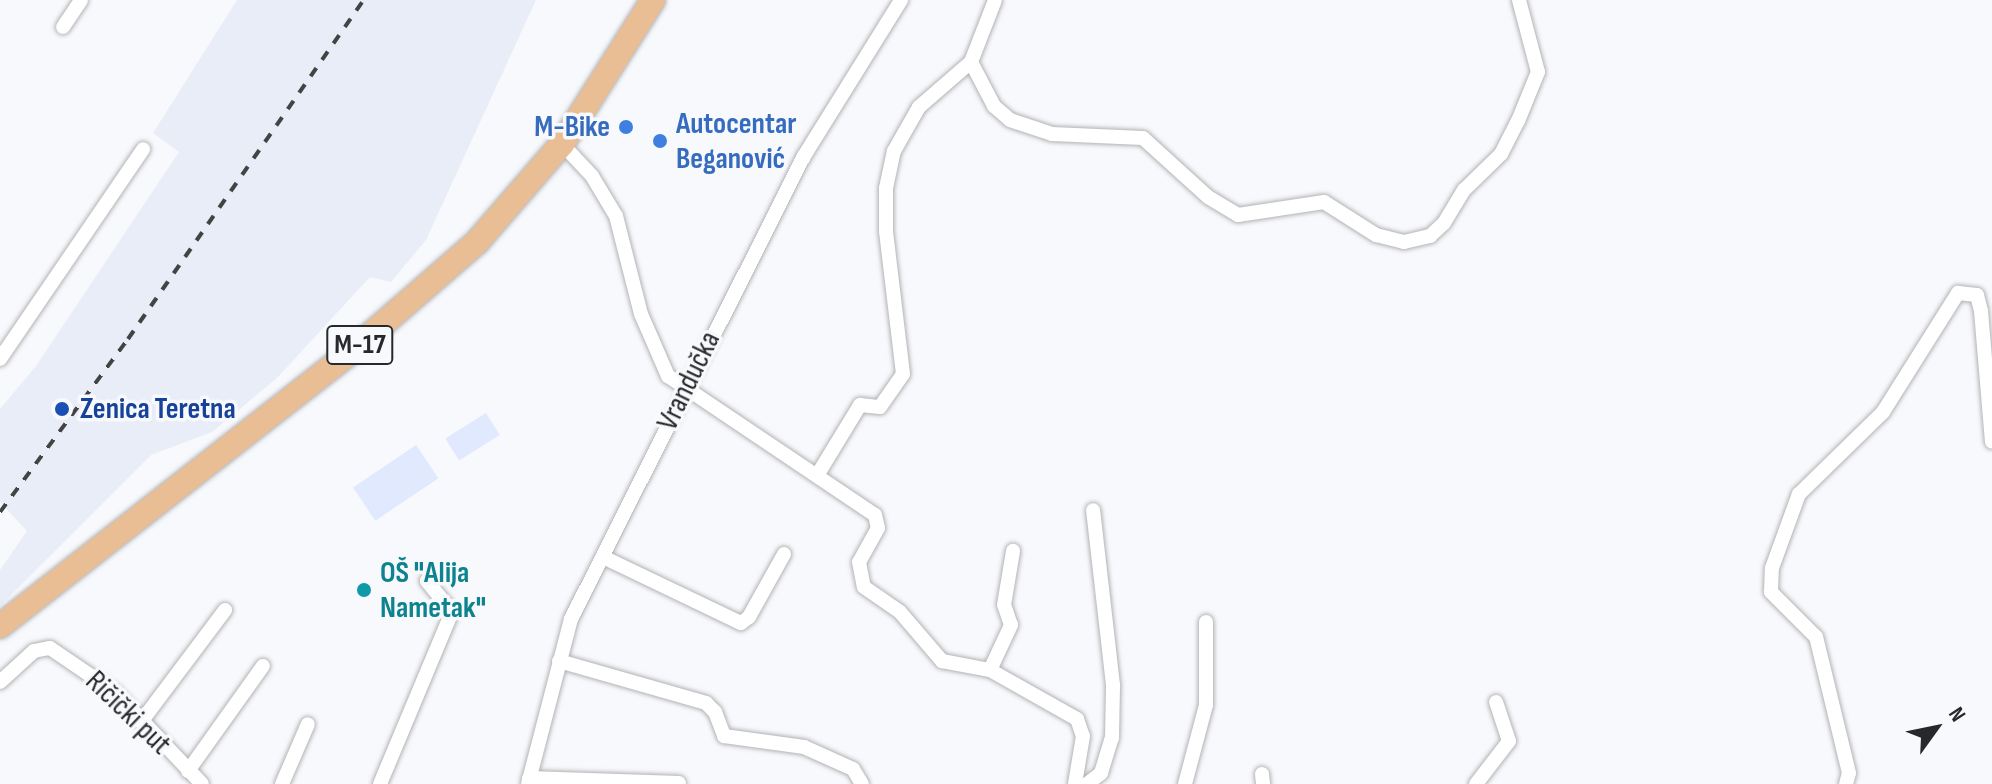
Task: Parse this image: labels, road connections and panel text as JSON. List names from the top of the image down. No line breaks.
{"streets":{"main road":["M-17"],"street":["Vrandučka","Ričički put"]},"places":["M-Bike","Autocentar Beganović","Zenica Teretna","OŠ \"Alija Nametak\""],"north":"top right"}
